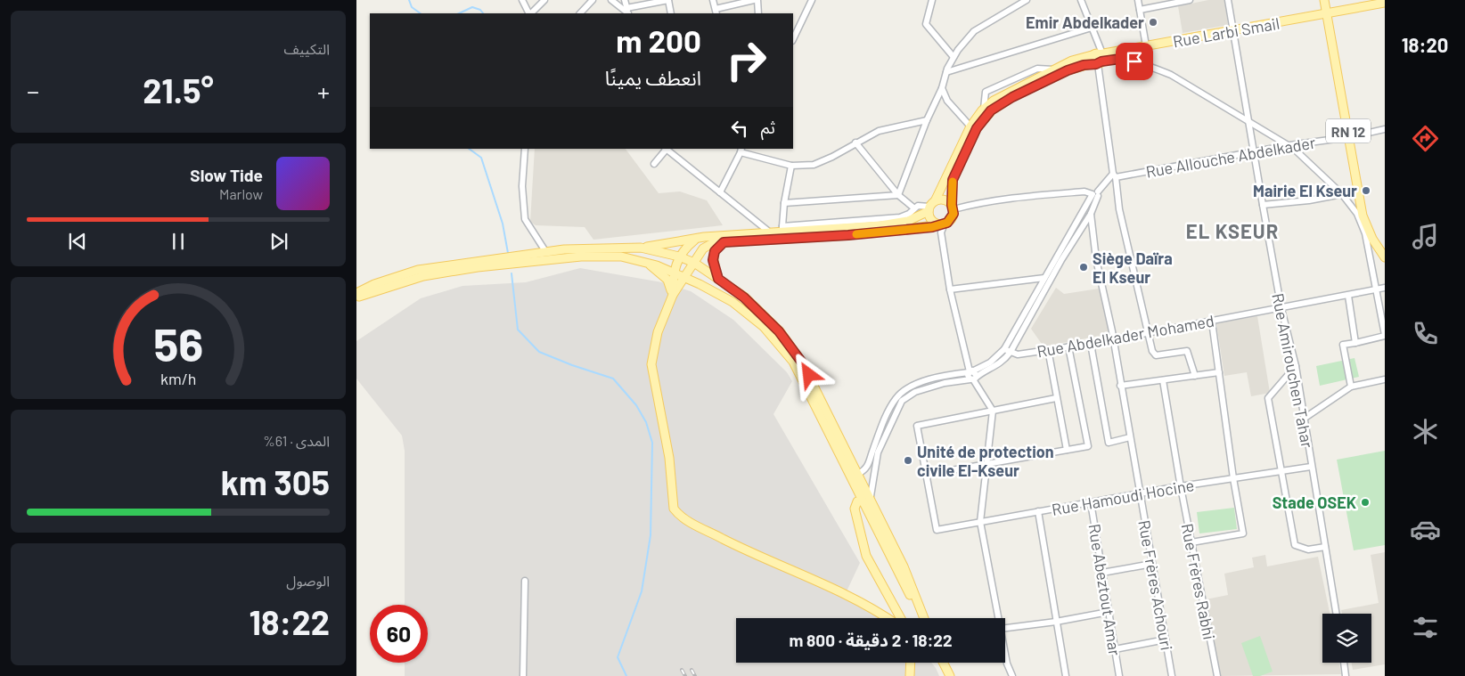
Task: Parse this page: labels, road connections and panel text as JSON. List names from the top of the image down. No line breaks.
{"streets":{"main road":["Rue Larbi Smail","RN 12"],"street":["Rue Allouche Abdelkader","Rue Abdelkader Mohamed","Rue Amirouchen Tahar","Rue Hamoudi Hocine","Rue Frères Rabhi","Rue Frères Achouri","Rue Abeztout Amar"]},"crossings":[["Rue Larbi Smail","RN 12"],["Rue Larbi Smail","Rue Amirouchen Tahar"],["RN 12","Rue Allouche Abdelkader"],["Rue Allouche Abdelkader","Rue Amirouchen Tahar"],["Rue Abdelkader Mohamed","Rue Amirouchen Tahar"],["Rue Abdelkader Mohamed","Rue Frères Achouri"],["Rue Amirouchen Tahar","Rue Hamoudi Hocine"],["Rue Hamoudi Hocine","Rue Frères Rabhi"],["Rue Hamoudi Hocine","Rue Frères Achouri"],["Rue Hamoudi Hocine","Rue Abeztout Amar"]],"districts":["EL KSEUR"],"places":["Emir Abdelkader","Mairie El Kseur","Siège Daïra El Kseur","Unité de protection civile El-Kseur","Stade OSEK"],"page":{"tabs":"18:20","tile":["التكييف",["المدى · 61%","305 km"],["الوصول","18:22"]],"turn":["200 m","انعطف يمينًا"],"heat":["−","21.5°","+"],"then":"ثم","song":["Slow Tide","Marlow"],"limit":"60","trip":"18:22 · 2 دقيقة · 800 m","gauge":["56","km/h"]}}
